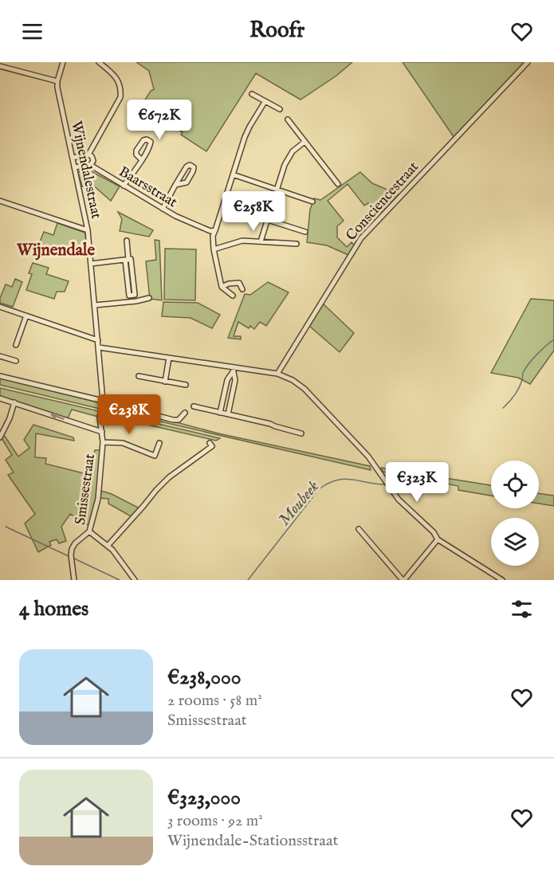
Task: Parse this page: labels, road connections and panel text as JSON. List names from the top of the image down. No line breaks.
{"streets":{"street":["Wijnendalestraat","Baarsstraat","Consciencestraat","Smissestraat"]},"crossings":[["Wijnendalestraat","Smissestraat"]],"districts":["Wijnendale"],"water":["Moubeek"],"page":{"header":"Roofr","price":["€672K","€258K","€238K","€323K"],"heading":"4 homes","list":[{"name":"€238,000","note":"2 rooms · 58 m² · Smissestraat"},{"name":"€323,000","note":"3 rooms · 92 m² · Wijnendale-Stationsstraat"}]}}
